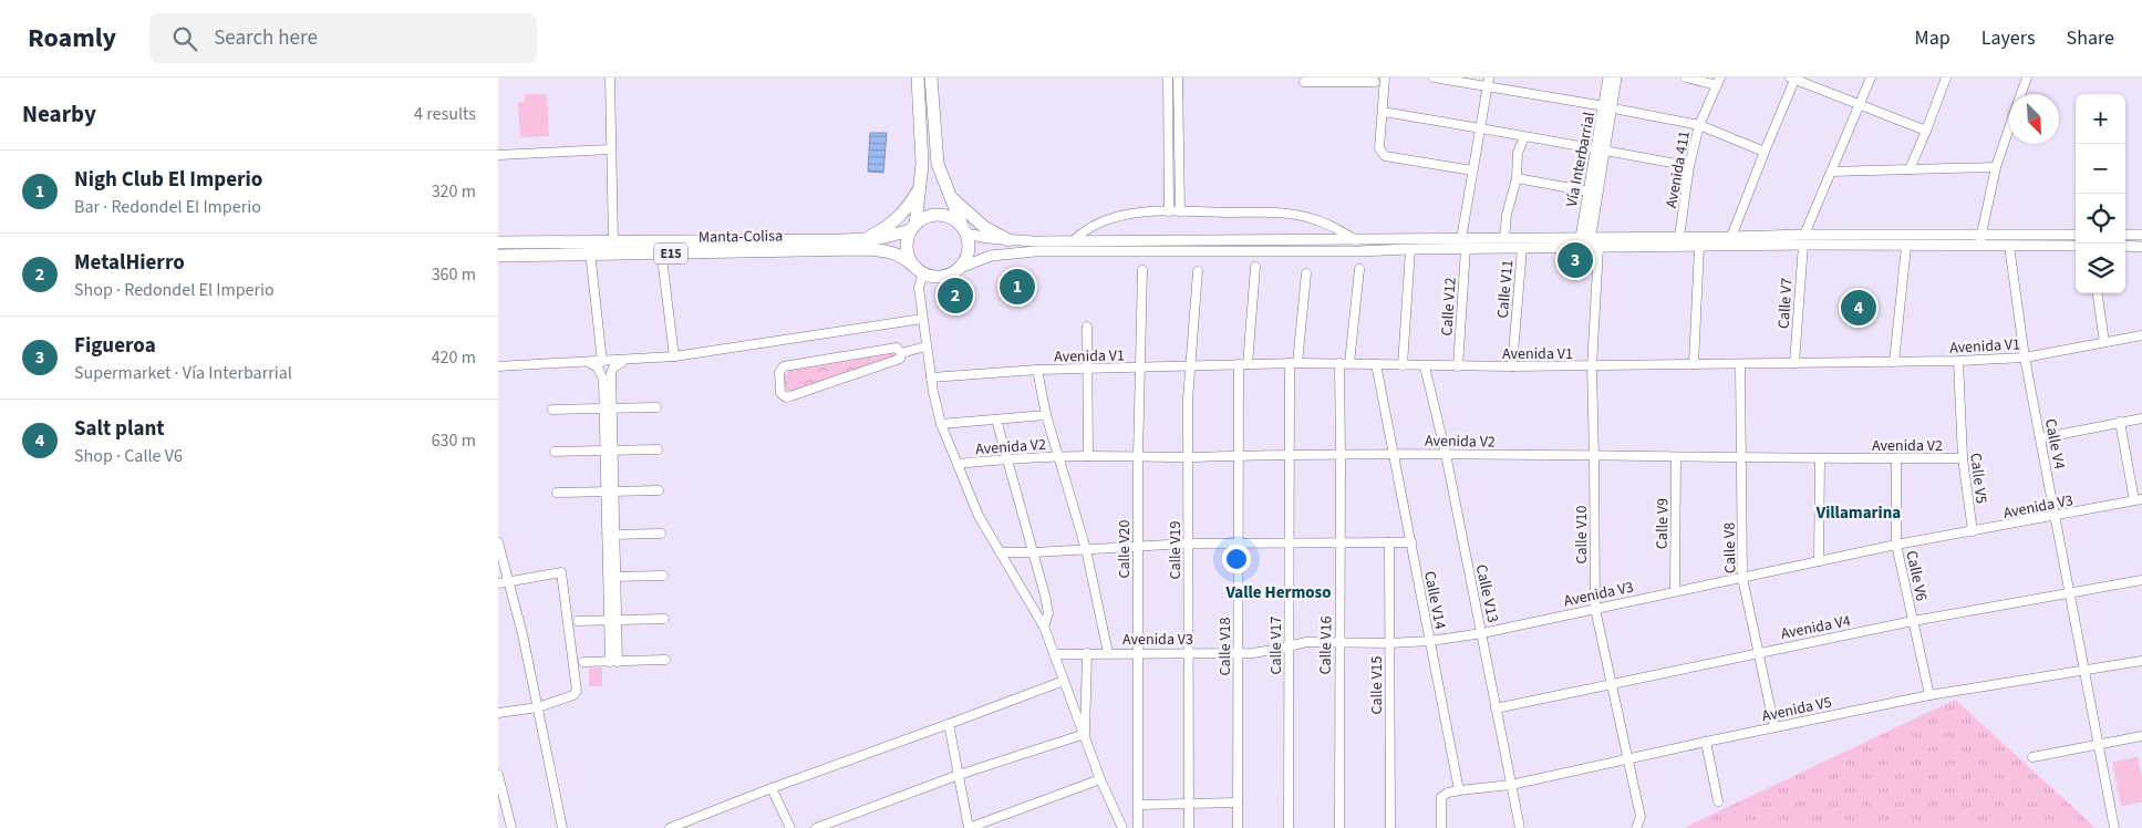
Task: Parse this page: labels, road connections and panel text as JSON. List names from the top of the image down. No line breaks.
{"streets":{"highway":["Manta-Colisa","E15"],"main road":["Vía Interbarrial"],"street":["Avenida 411","Calle V11","Calle V7","Calle V12","Avenida V1","Avenida V2","Calle V4","Calle V5","Avenida V3","Calle V9","Calle V10","Calle V8","Calle V20","Calle V19","Calle V6","Calle V13","Calle V14","Avenida V4","Calle V17","Calle V16","Calle V18","Calle V15","Avenida V5"]},"crossings":[["Vía Interbarrial","Calle V10"],["Manta-Colisa","E15"],["Calle V11","Avenida V1"],["Calle V7","Avenida V1"],["Calle V12","Avenida V1"],["Avenida V1","Calle V4"],["Avenida V1","Calle V5"],["Avenida V1","Calle V10"],["Avenida V1","Calle V8"],["Avenida V1","Calle V20"],["Avenida V1","Calle V19"],["Avenida V1","Calle V13"],["Avenida V1","Calle V14"],["Avenida V1","Calle V17"],["Avenida V1","Calle V16"],["Avenida V1","Calle V18"],["Avenida V2","Calle V5"],["Avenida V2","Calle V9"],["Avenida V2","Calle V10"],["Avenida V2","Calle V8"],["Avenida V2","Calle V20"],["Avenida V2","Calle V19"],["Avenida V2","Calle V6"],["Avenida V2","Calle V13"],["Avenida V2","Calle V14"],["Avenida V2","Calle V17"],["Avenida V2","Calle V16"],["Avenida V2","Calle V18"],["Calle V4","Avenida V3"],["Calle V4","Avenida V4"],["Calle V4","Avenida V5"],["Calle V5","Avenida V3"],["Avenida V3","Calle V9"],["Avenida V3","Calle V10"],["Avenida V3","Calle V8"],["Avenida V3","Calle V20"],["Avenida V3","Calle V19"],["Avenida V3","Calle V6"],["Avenida V3","Calle V13"],["Avenida V3","Calle V14"],["Avenida V3","Calle V17"],["Avenida V3","Calle V16"],["Avenida V3","Calle V18"],["Avenida V3","Calle V15"],["Calle V10","Avenida V4"],["Calle V10","Avenida V5"],["Calle V8","Avenida V4"],["Calle V8","Avenida V5"],["Calle V6","Avenida V4"],["Calle V6","Avenida V5"],["Calle V13","Avenida V4"],["Calle V13","Avenida V5"],["Calle V14","Avenida V5"]],"districts":["Villamarina","Valle Hermoso"],"north":"bottom right","page":{"header":"Roamly","search":"Search here","nav":["Map","Layers","Share"],"heading":["Nearby","4 results"],"map_buttons":["+","−"],"list":[{"mark":"1","name":"Nigh Club El Imperio","note":"Bar · Redondel El Imperio","value":"320 m"},{"mark":"2","name":"MetalHierro","note":"Shop · Redondel El Imperio","value":"360 m"},{"mark":"3","name":"Figueroa","note":"Supermarket · Vía Interbarrial","value":"420 m"},{"mark":"4","name":"Salt plant","note":"Shop · Calle V6","value":"630 m"}],"pins":["3","1","2","4"]}}
